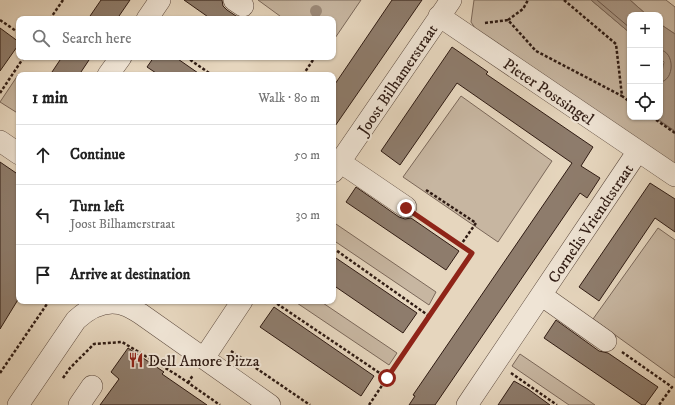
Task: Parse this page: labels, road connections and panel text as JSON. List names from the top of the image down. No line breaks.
{"streets":{"street":["Joost Bilhamerstraat","Pieter Postsingel","Cornelis Vriendtstraat"]},"crossings":[["Joost Bilhamerstraat","Pieter Postsingel"],["Pieter Postsingel","Cornelis Vriendtstraat"]],"places":{"restaurant":["Dell Amore Pizza"]},"page":{"map_buttons":["+","−"],"search":"Search here","heading":["1 min","Walk · 80 m"],"list":[["Continue","50 m"],["Turn left","Joost Bilhamerstraat","30 m"],"Arrive at destination"]}}
